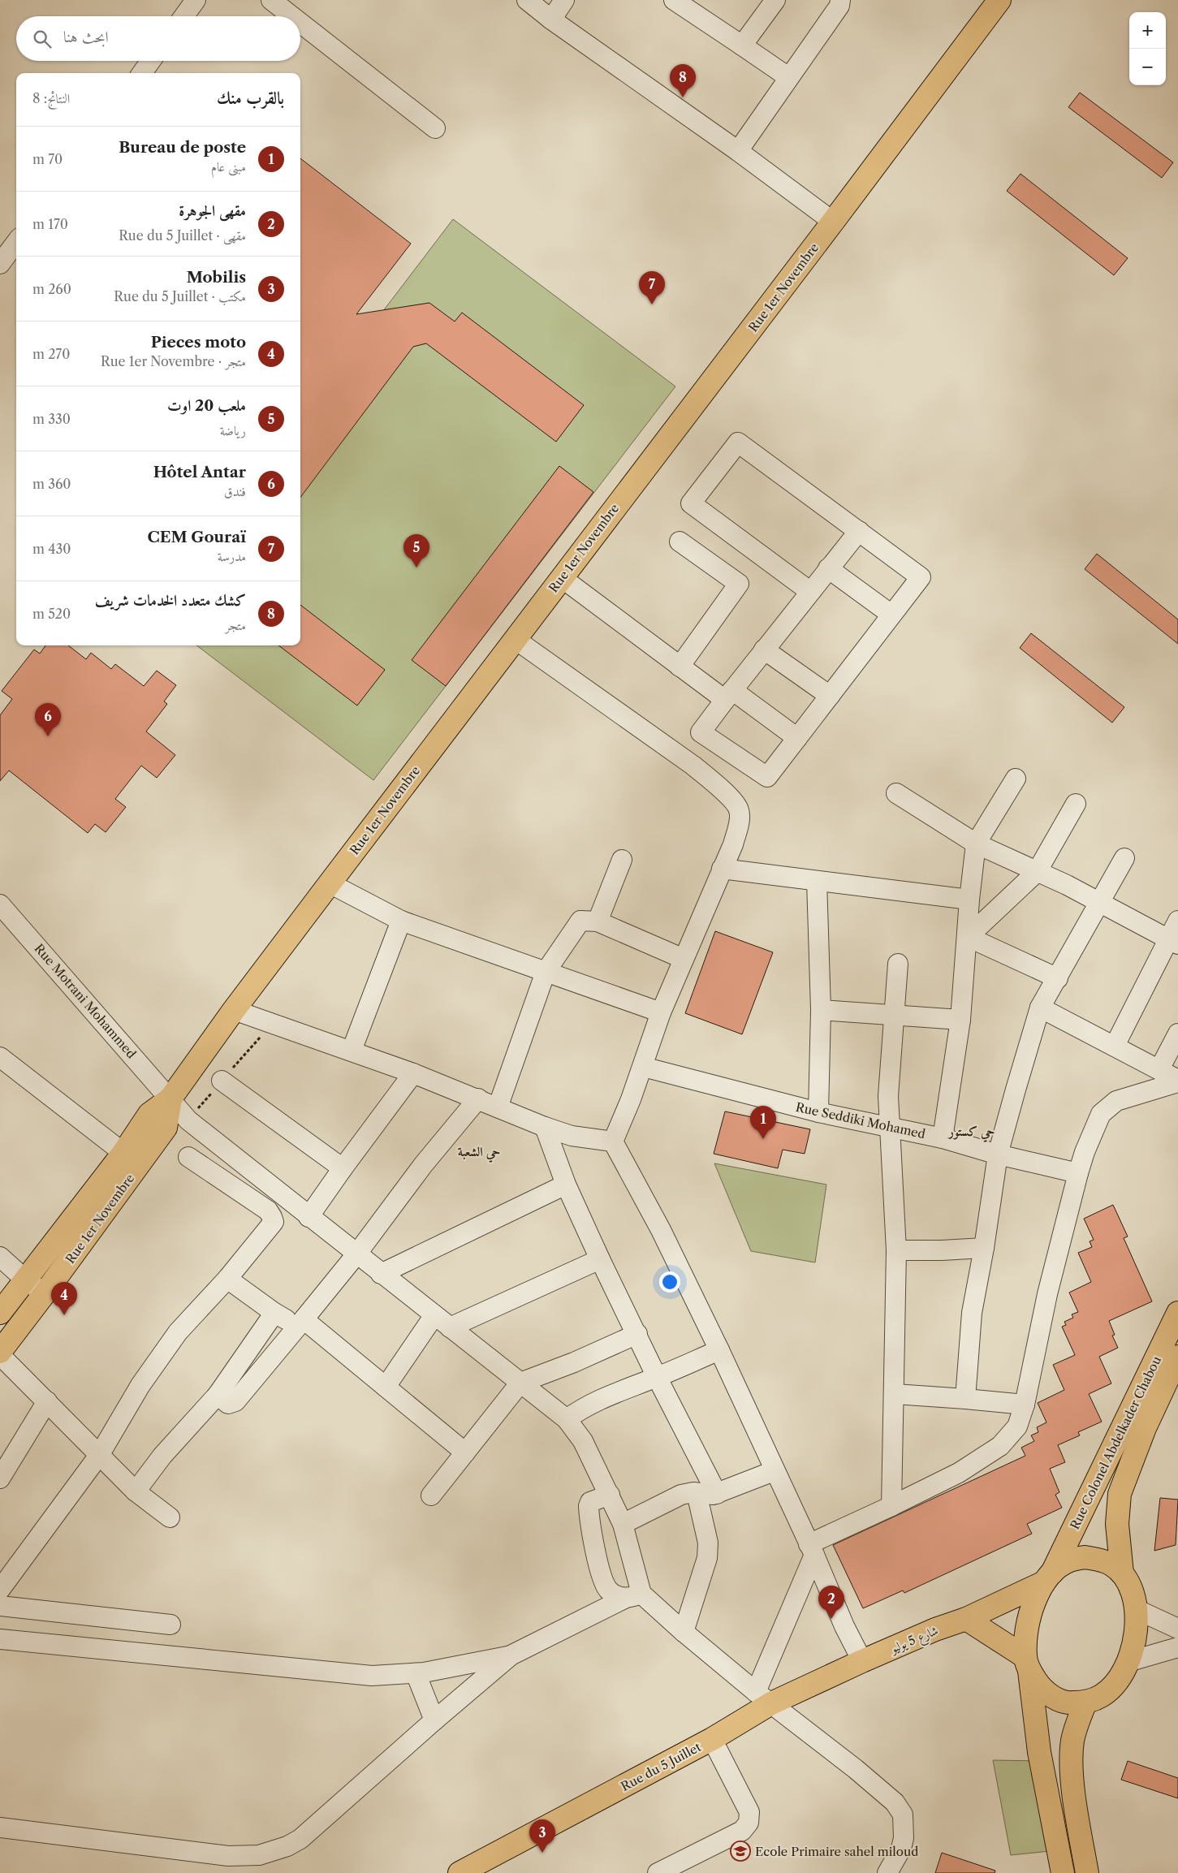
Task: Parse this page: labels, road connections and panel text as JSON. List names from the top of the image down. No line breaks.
{"streets":{"main road":["Rue 1er Novembre","Rue Colonel Abdelkader Chabou","شارع 5 يوليو","Rue du 5 Juillet"],"street":["Rue Motrani Mohammed","Rue Seddiki Mohamed"]},"crossings":[["Rue 1er Novembre","Rue Motrani Mohammed"],["Rue Colonel Abdelkader Chabou","شارع 5 يوليو"],["شارع 5 يوليو","Rue du 5 Juillet"]],"districts":["حي كستور","حي الشعبة"],"places":{"school or university":["Ecole Primaire sahel miloud"]},"page":{"map_buttons":["+","−"],"search":"ابحث هنا","pins":["8","7","5","6","1","4","2","3"],"heading":["بالقرب منك","النتائج: 8"],"list":[{"mark":"1","name":"Bureau de poste","note":"مبنى عام","value":"70 m"},{"mark":"2","name":"مقهى الجوهرة","note":"مقهى · Rue du 5 Juillet","value":"170 m"},{"mark":"3","name":"Mobilis","note":"مكتب · Rue du 5 Juillet","value":"260 m"},{"mark":"4","name":"Pieces moto","note":"متجر · Rue 1er Novembre","value":"270 m"},{"mark":"5","name":"ملعب 20 اوت","note":"رياضة","value":"330 m"},{"mark":"6","name":"Hôtel Antar","note":"فندق","value":"360 m"},{"mark":"7","name":"CEM Gouraï","note":"مدرسة","value":"430 m"},{"mark":"8","name":"كشك متعدد الخدمات شريف","note":"متجر","value":"520 m"}]}}
